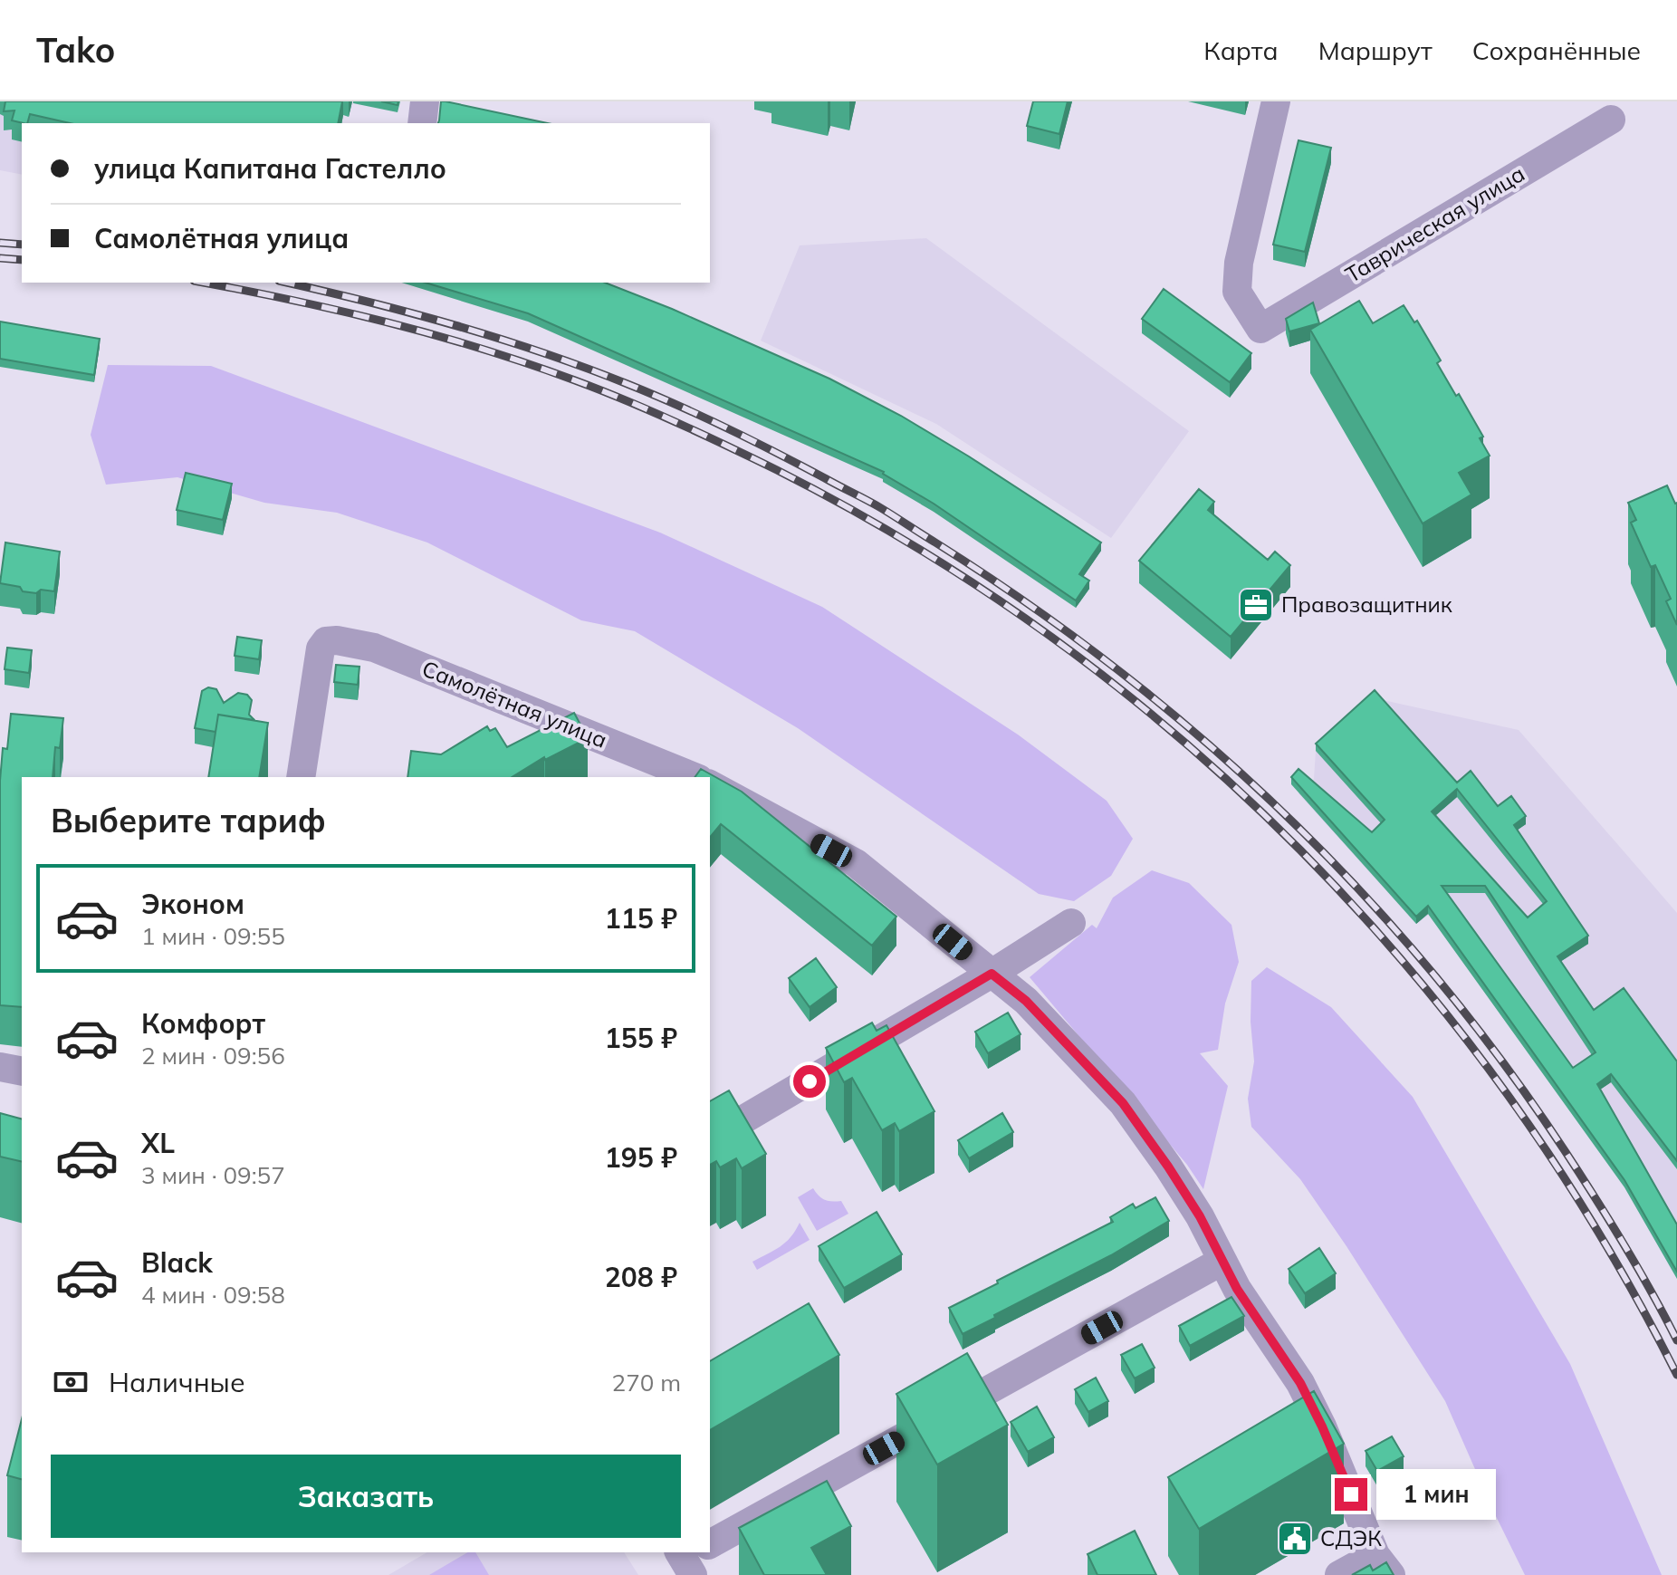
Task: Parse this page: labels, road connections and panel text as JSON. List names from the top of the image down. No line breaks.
{"streets":{"street":["Таврическая улица","Самолётная улица"]},"places":{"office":["Правозащитник"],"public building":["СДЭК"]},"page":{"header":"Tako","nav":["Карта","Маршрут","Сохранённые"],"banner":["улица Капитана Гастелло","Самолётная улица"],"heading":"Выберите тариф","list":[{"name":"Эконом","note":"1 мин · 09:55","value":"115 ₽"},{"name":"Комфорт","note":"2 мин · 09:56","value":"155 ₽"},{"name":"XL","note":"3 мин · 09:57","value":"195 ₽"},{"name":"Black","note":"4 мин · 09:58","value":"208 ₽"}],"pay":["Наличные","270 m"],"buttons":"Заказать","bubble":"1 мин"}}
